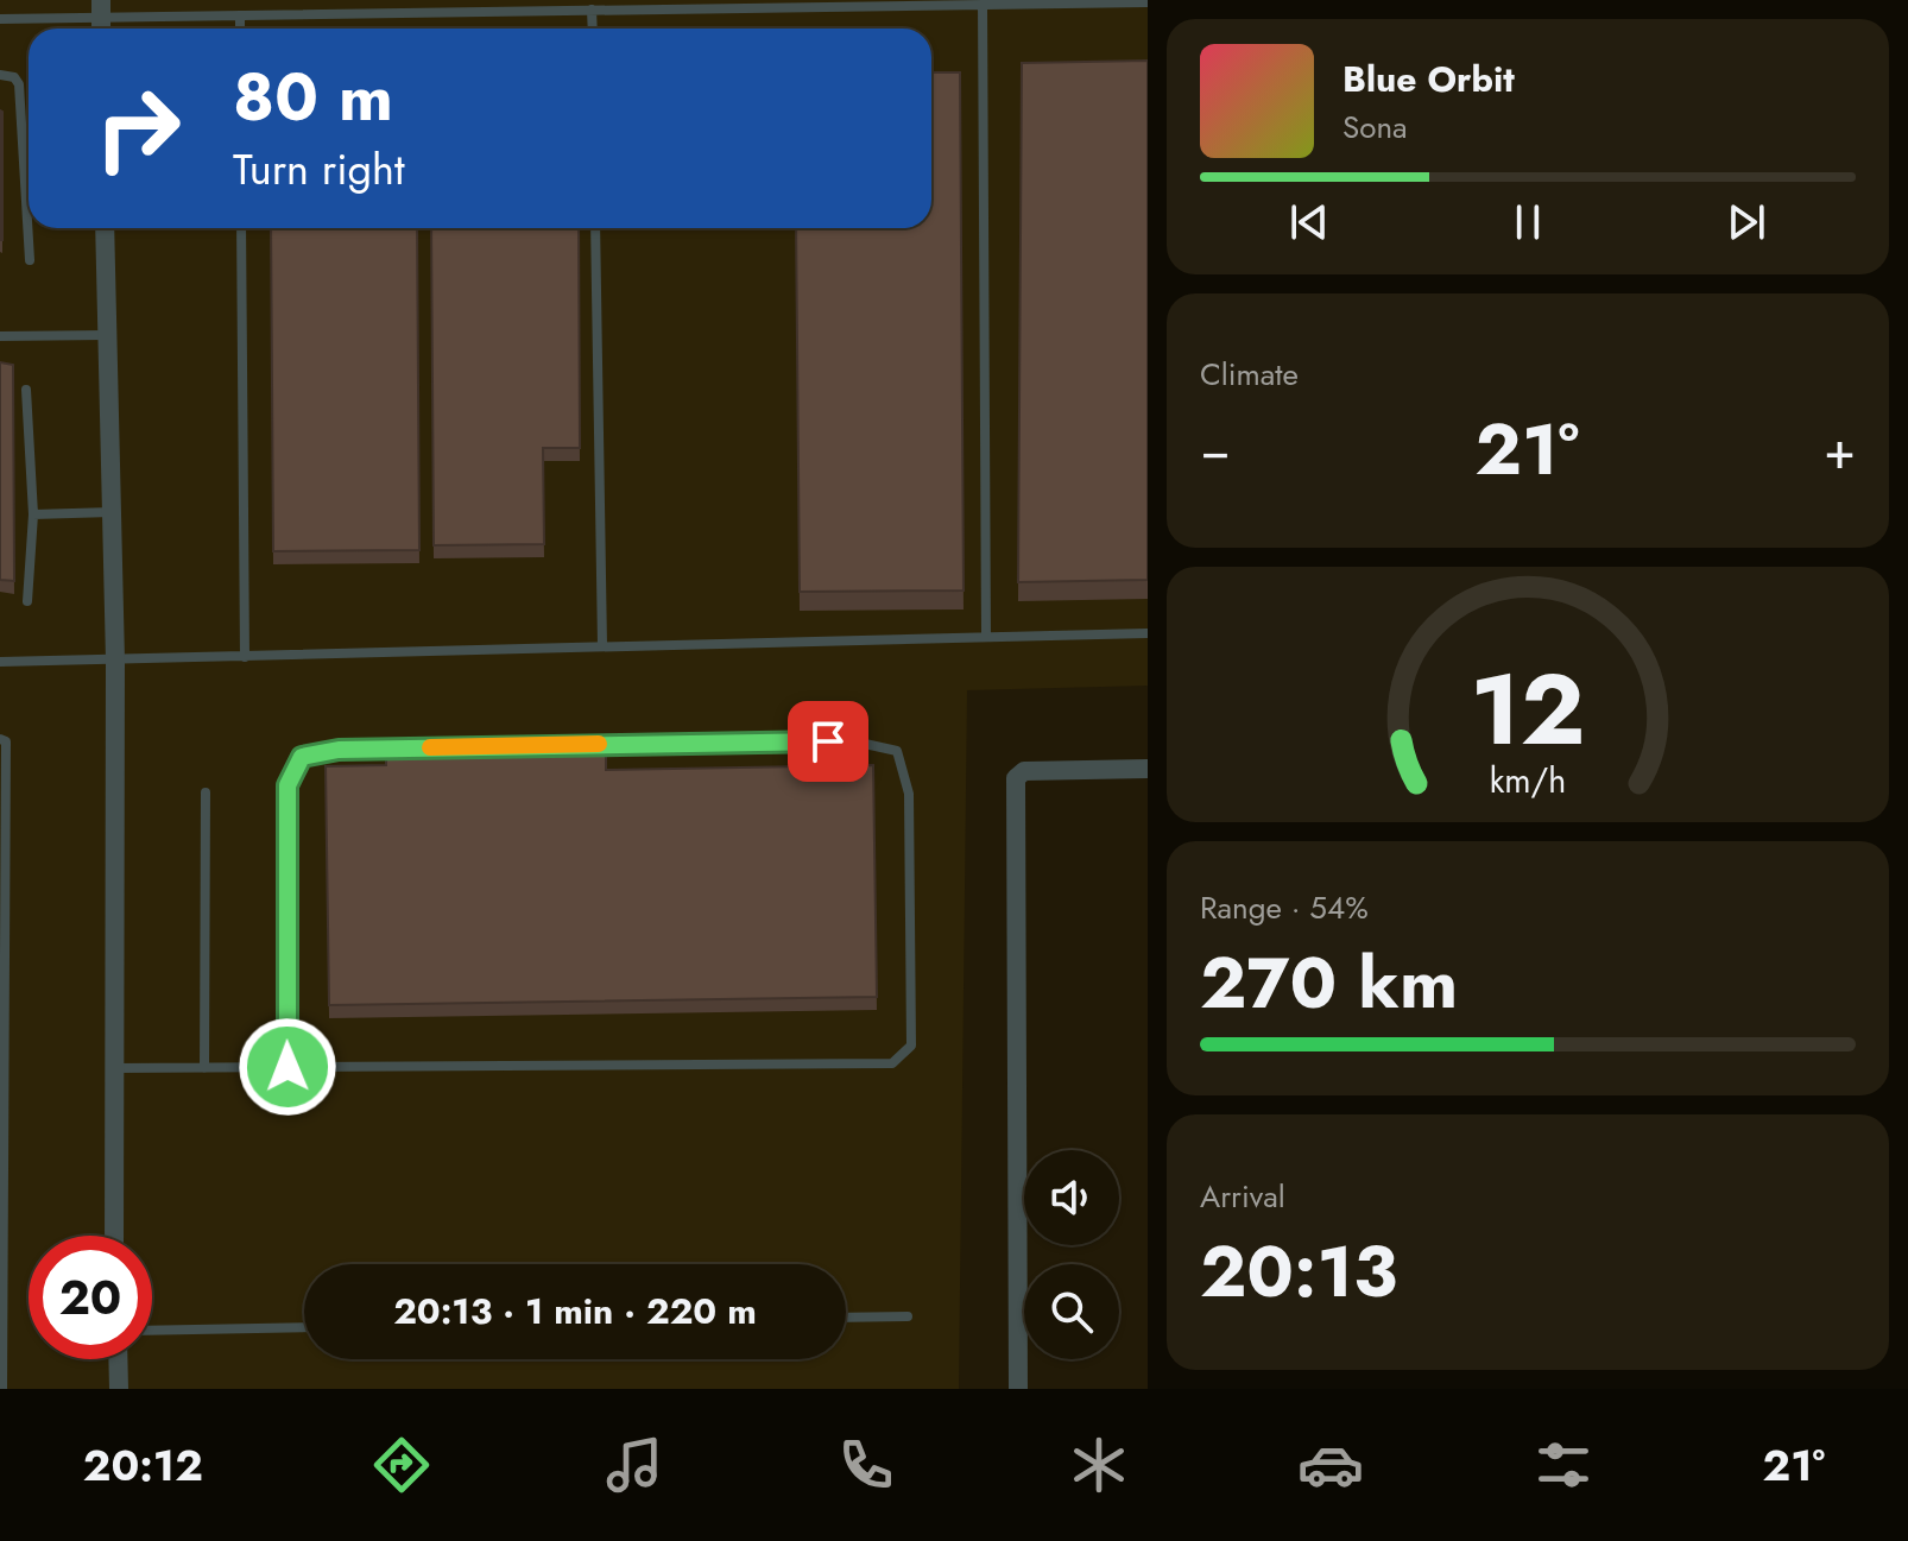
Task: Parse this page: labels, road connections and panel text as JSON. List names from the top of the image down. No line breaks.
{"page":{"turn":["80 m","Turn right"],"song":["Blue Orbit","Sona"],"tile":["Climate",["Range · 54%","270 km"],["Arrival","20:13"]],"heat":["−","21°","+"],"limit":"20","trip":"20:13 · 1 min · 220 m","tabs":["20:12","21°"],"gauge":["12","km/h"]}}
